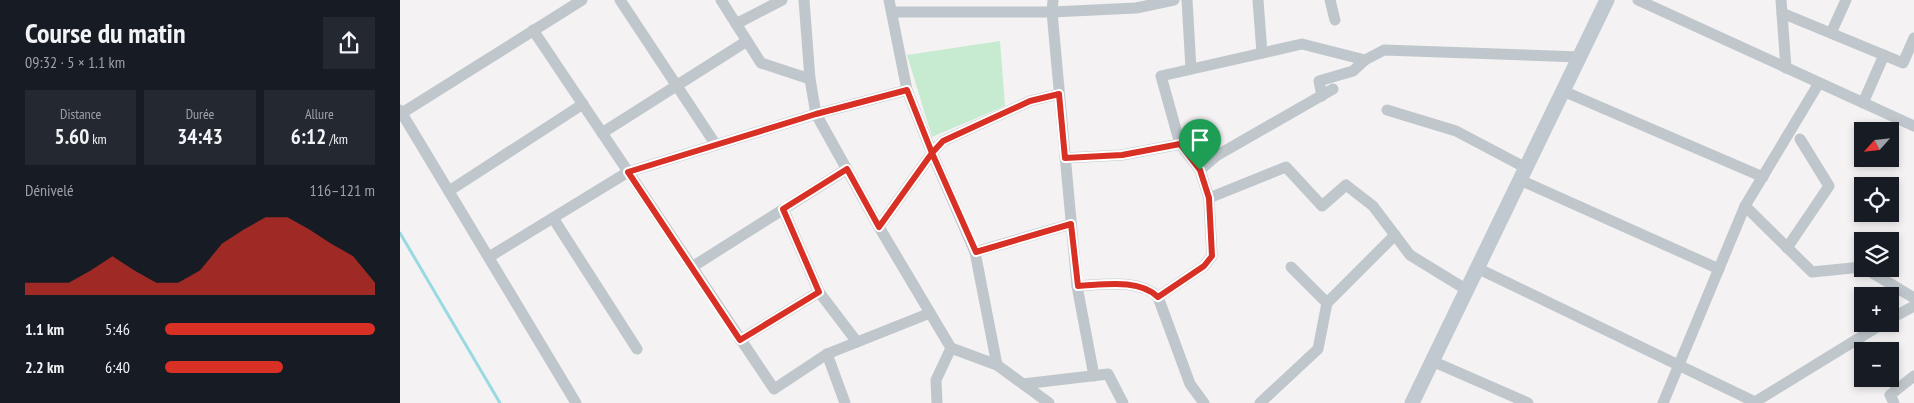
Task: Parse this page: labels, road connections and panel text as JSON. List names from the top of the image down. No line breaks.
{"north":"bottom left","page":{"heading":["Course du matin","09:32 · 5 × 1.1 km"],"stats":[["Distance","5.60 km"],["Durée","34:43"],["Allure","6:12 /km"]],"map_buttons":["+","−"],"chart":["Dénivelé","116–121 m"],"list":[{"name":"1.1 km","note":"5:46"},{"name":"2.2 km","note":"6:40"}]}}
